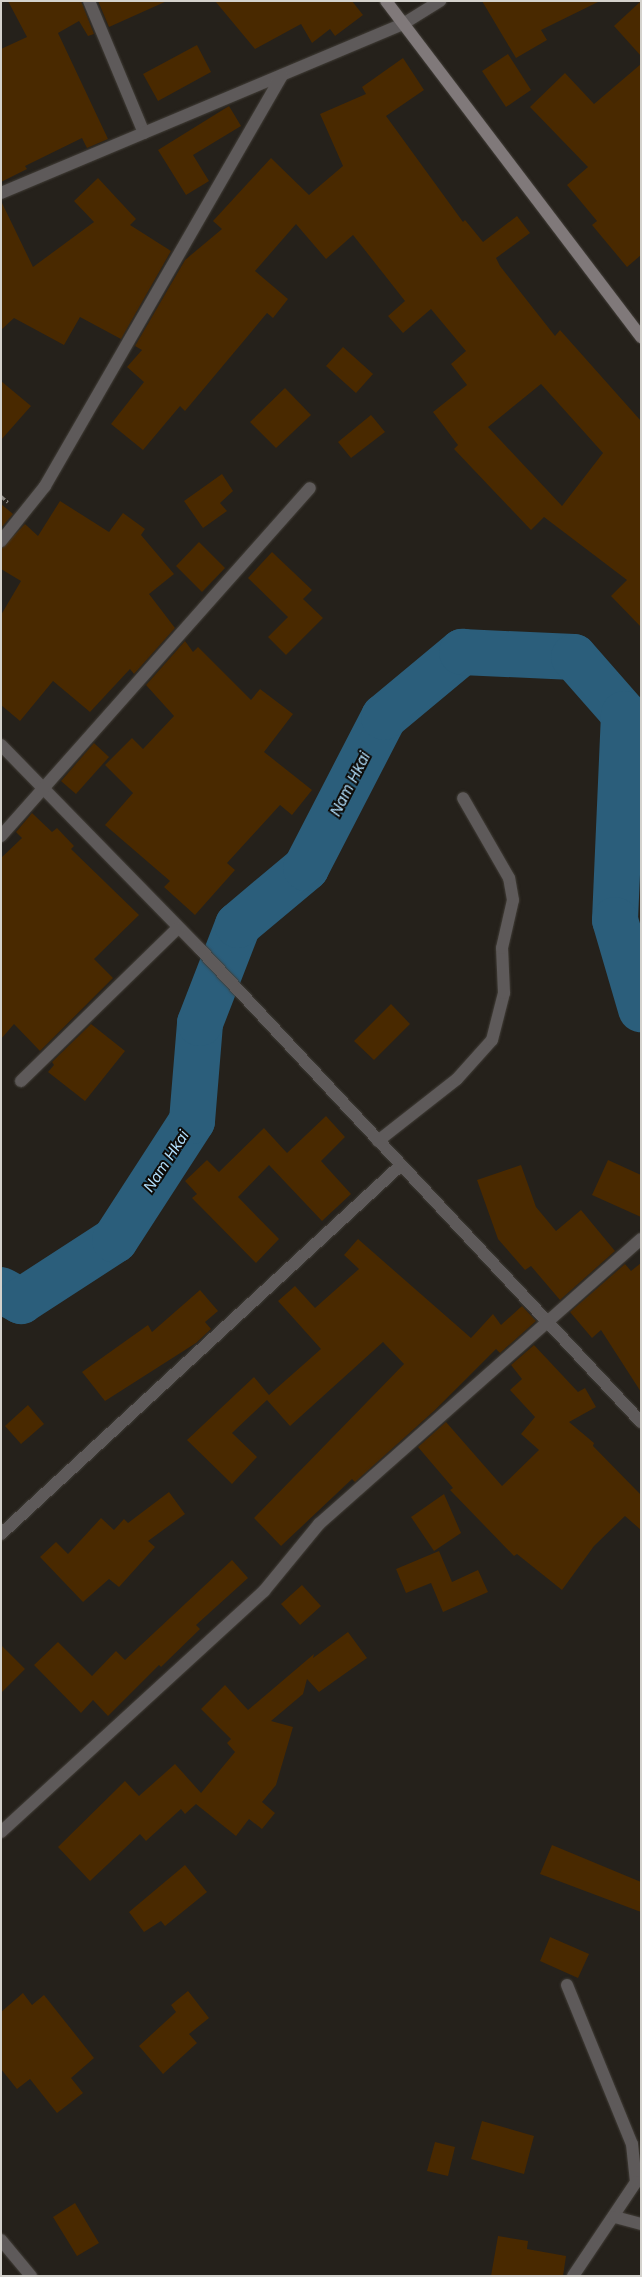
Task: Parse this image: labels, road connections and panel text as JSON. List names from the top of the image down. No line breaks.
{"water":["Nam Hkai"]}
